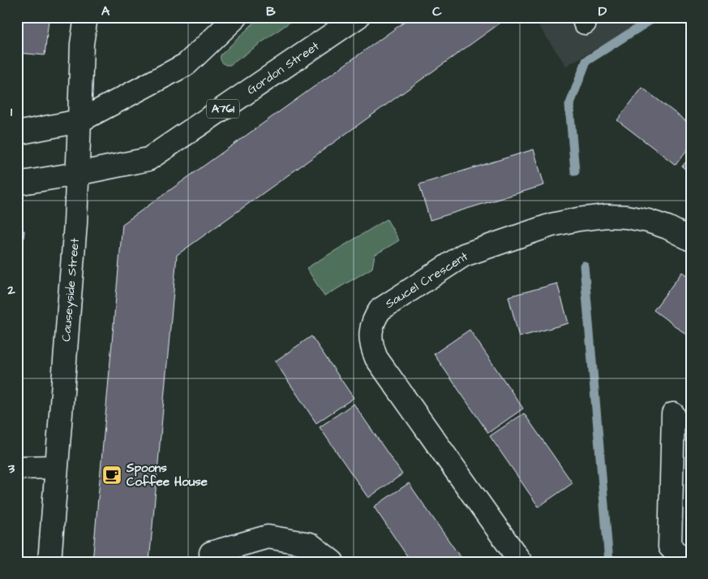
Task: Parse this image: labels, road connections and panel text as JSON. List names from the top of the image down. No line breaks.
{"streets":{"main road":["Gordon Street","A761","Saucel Crescent","Causeyside Street"]},"crossings":[["Gordon Street","A761"],["Gordon Street","Causeyside Street"],["A761","Causeyside Street"]],"places":{"cafe":["Spoons Coffee House"]},"grid":{"columns":["A","B","C","D"],"rows":["1","2","3"]}}
